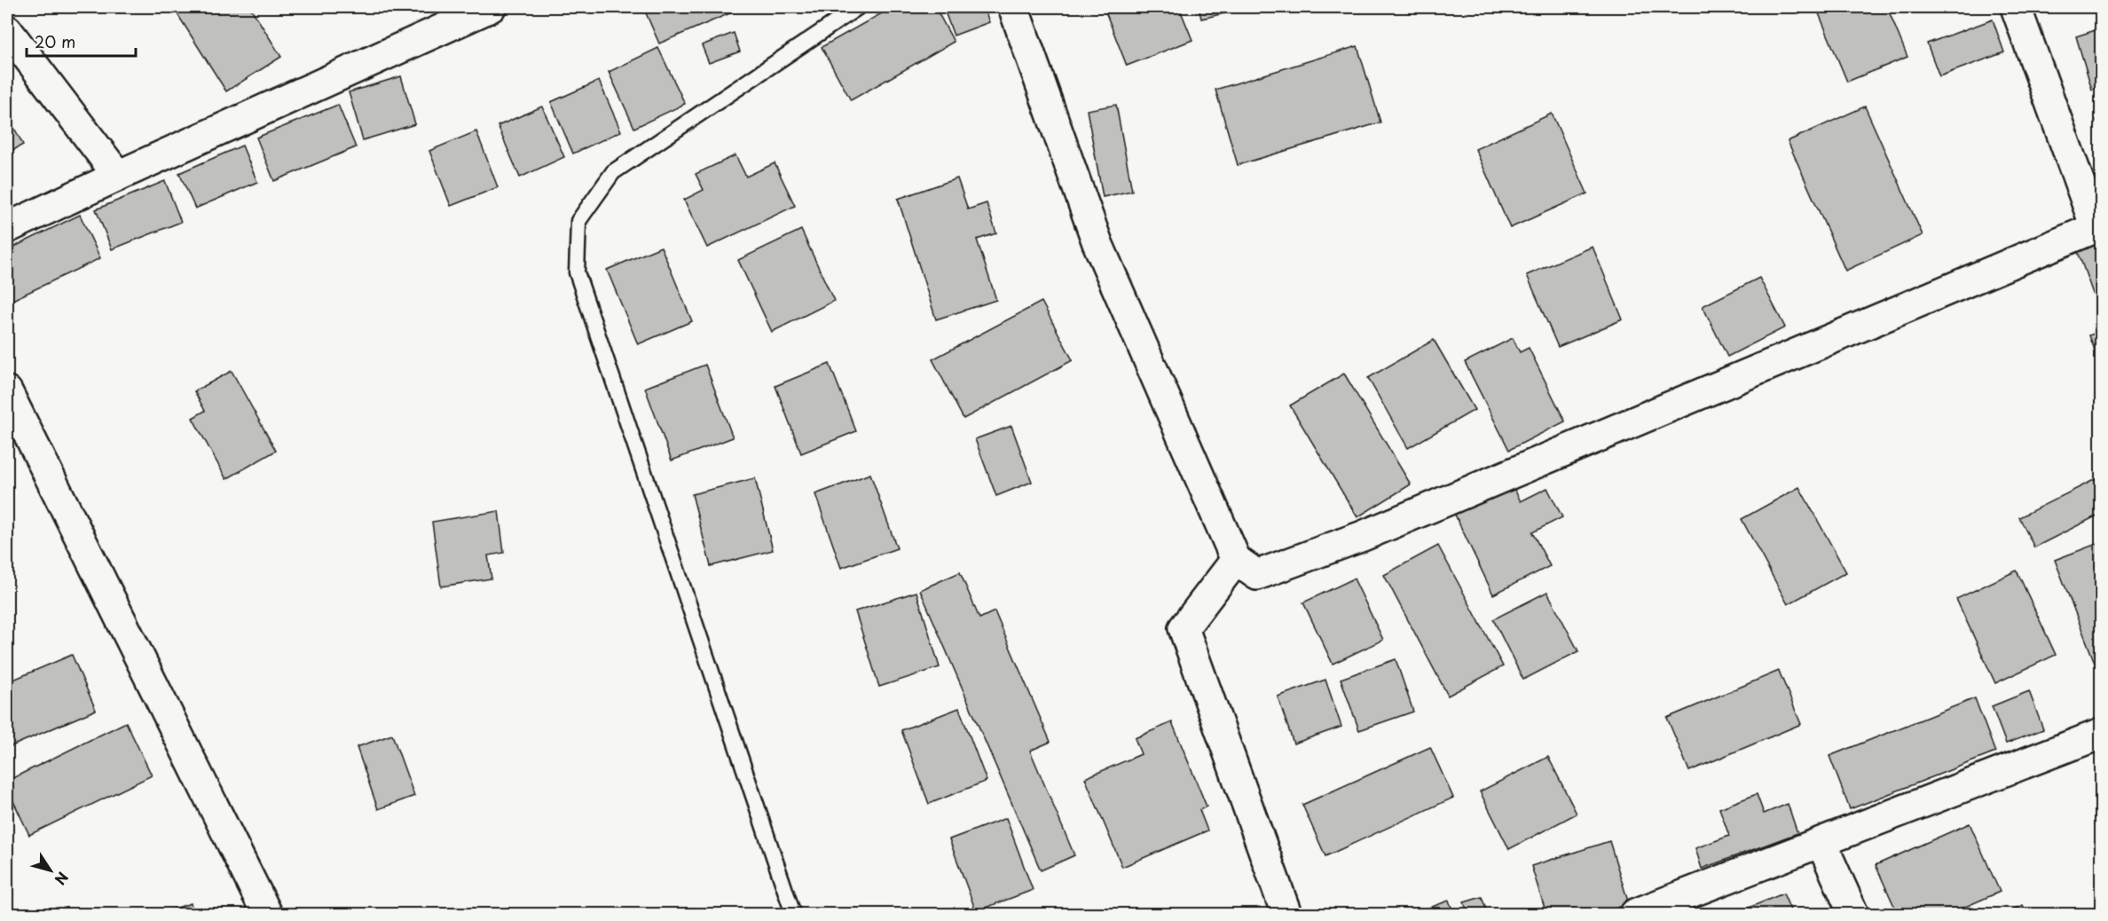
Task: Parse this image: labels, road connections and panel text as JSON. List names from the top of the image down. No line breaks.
{"scale_bar":"20 m","north":"bottom right"}
